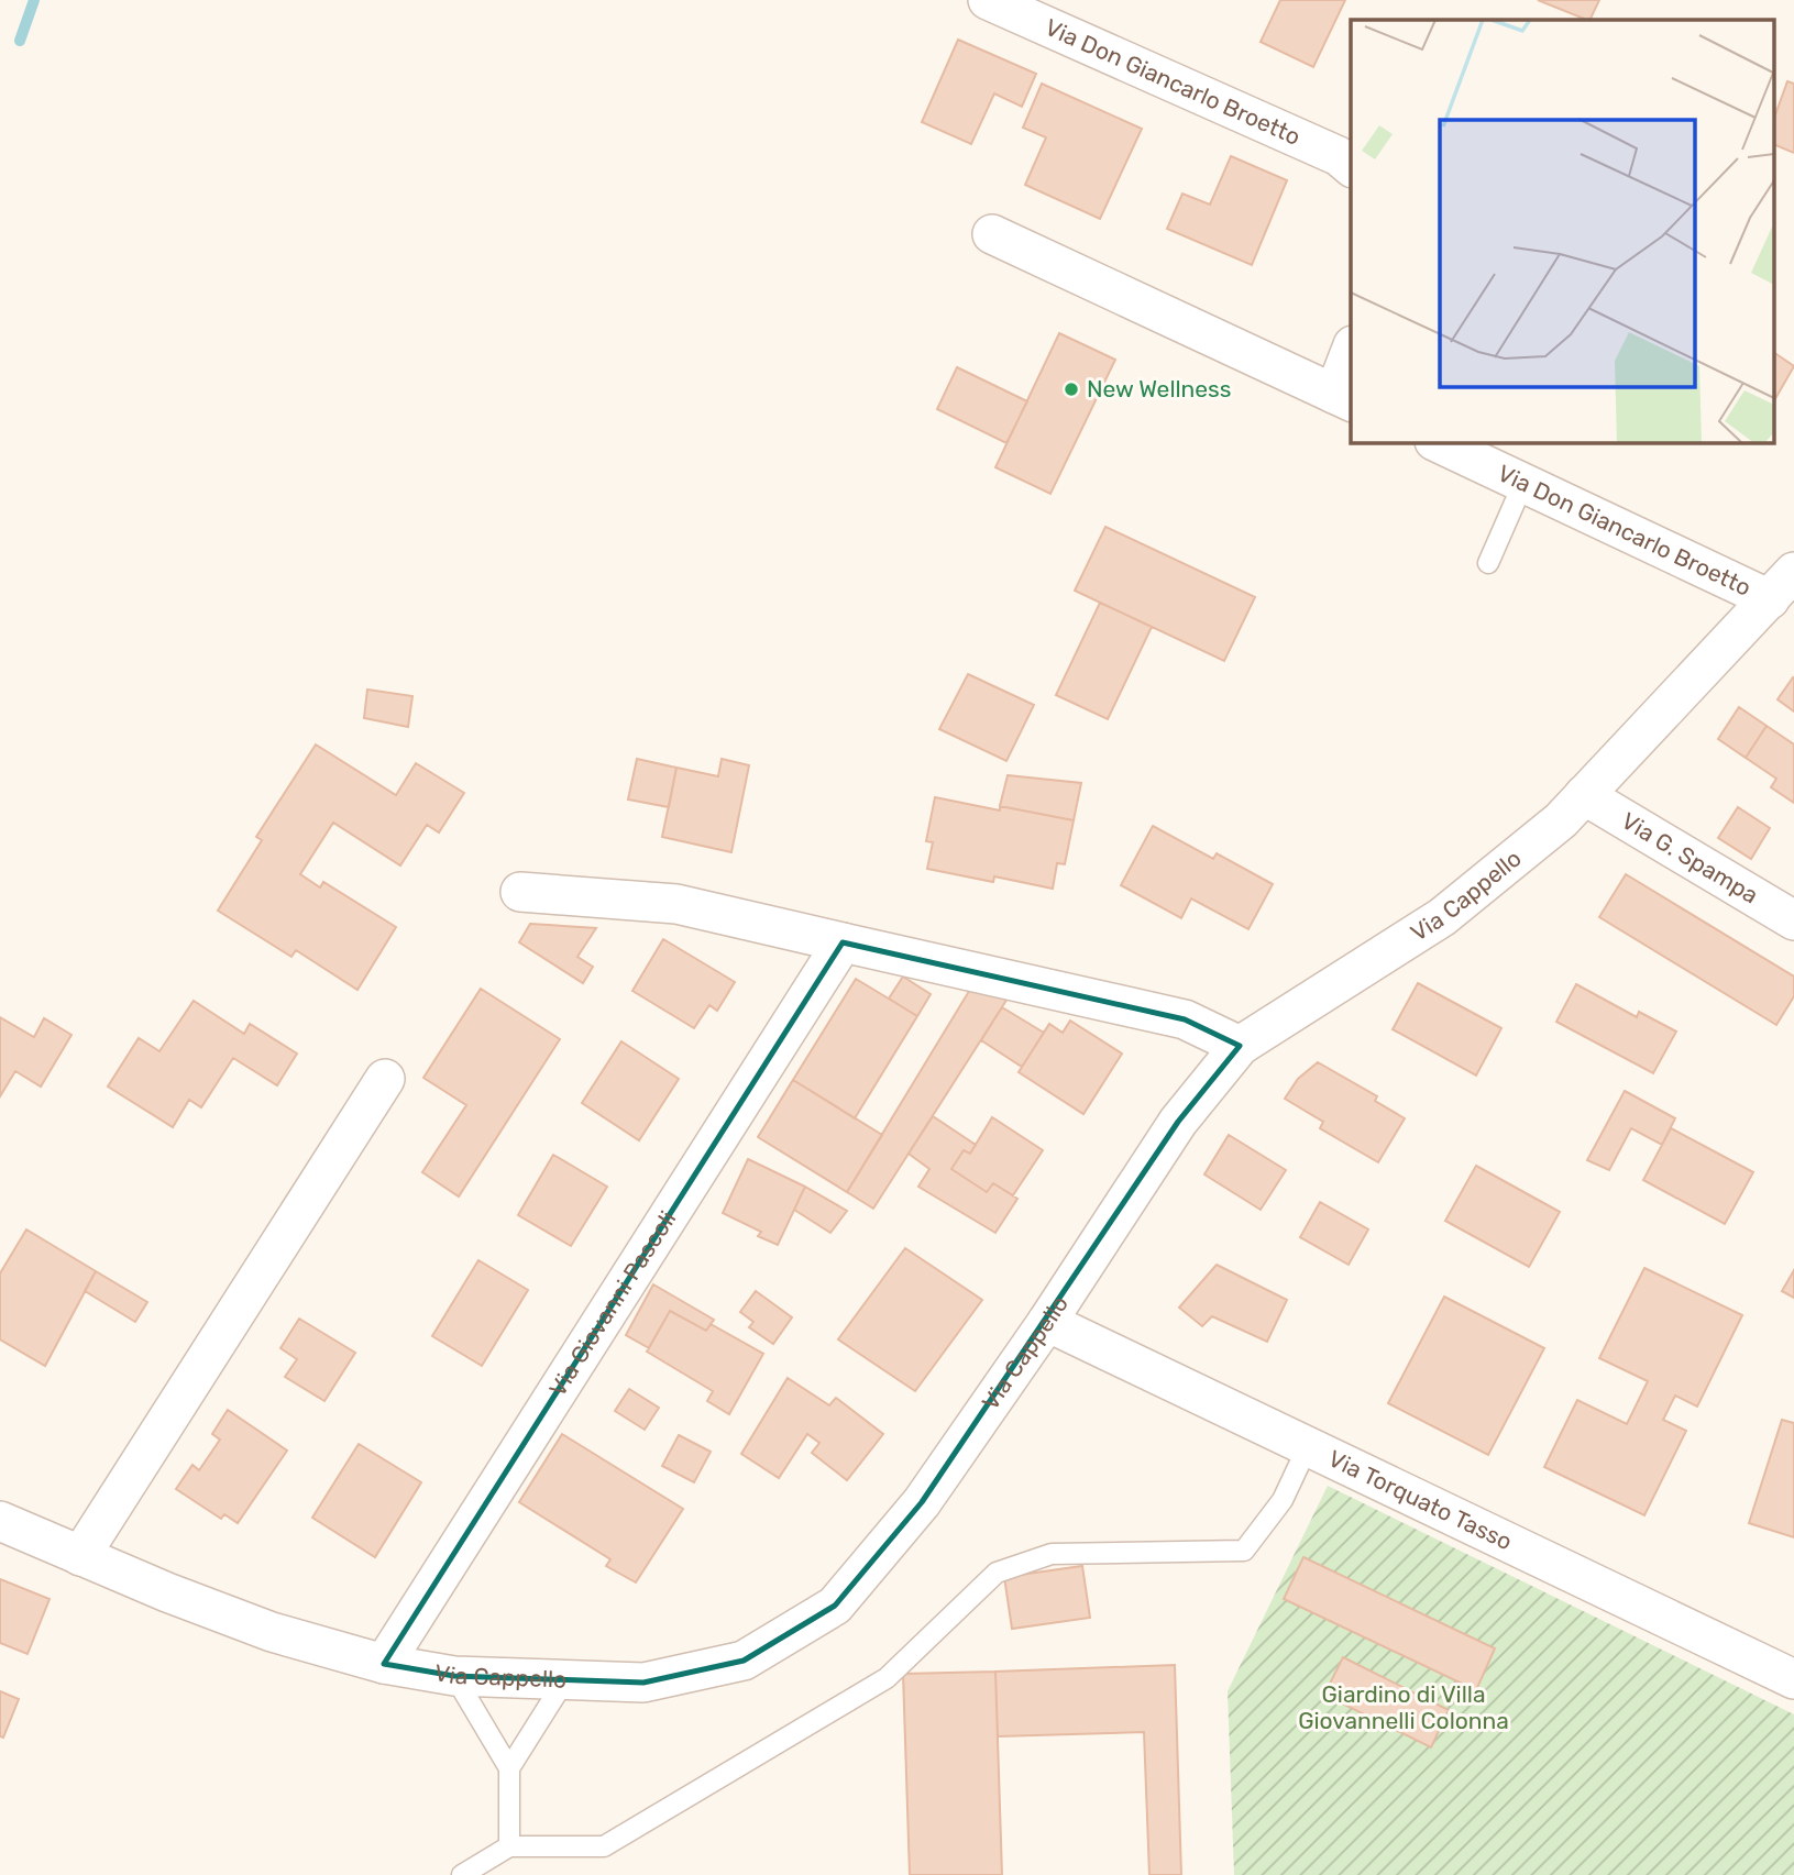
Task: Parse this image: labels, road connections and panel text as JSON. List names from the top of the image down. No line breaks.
{"streets":{"street":["Via Don Giancarlo Broetto","Via G. Spampa","Via Cappello","Via Giovanni Pascoli","Via Torquato Tasso"]},"crossings":[["Via Don Giancarlo Broetto","Via Cappello"],["Via G. Spampa","Via Cappello"],["Via Cappello","Via Giovanni Pascoli"],["Via Cappello","Via Torquato Tasso"]],"parks":["Giardino di Villa Giovannelli Colonna"],"places":["New Wellness"]}
